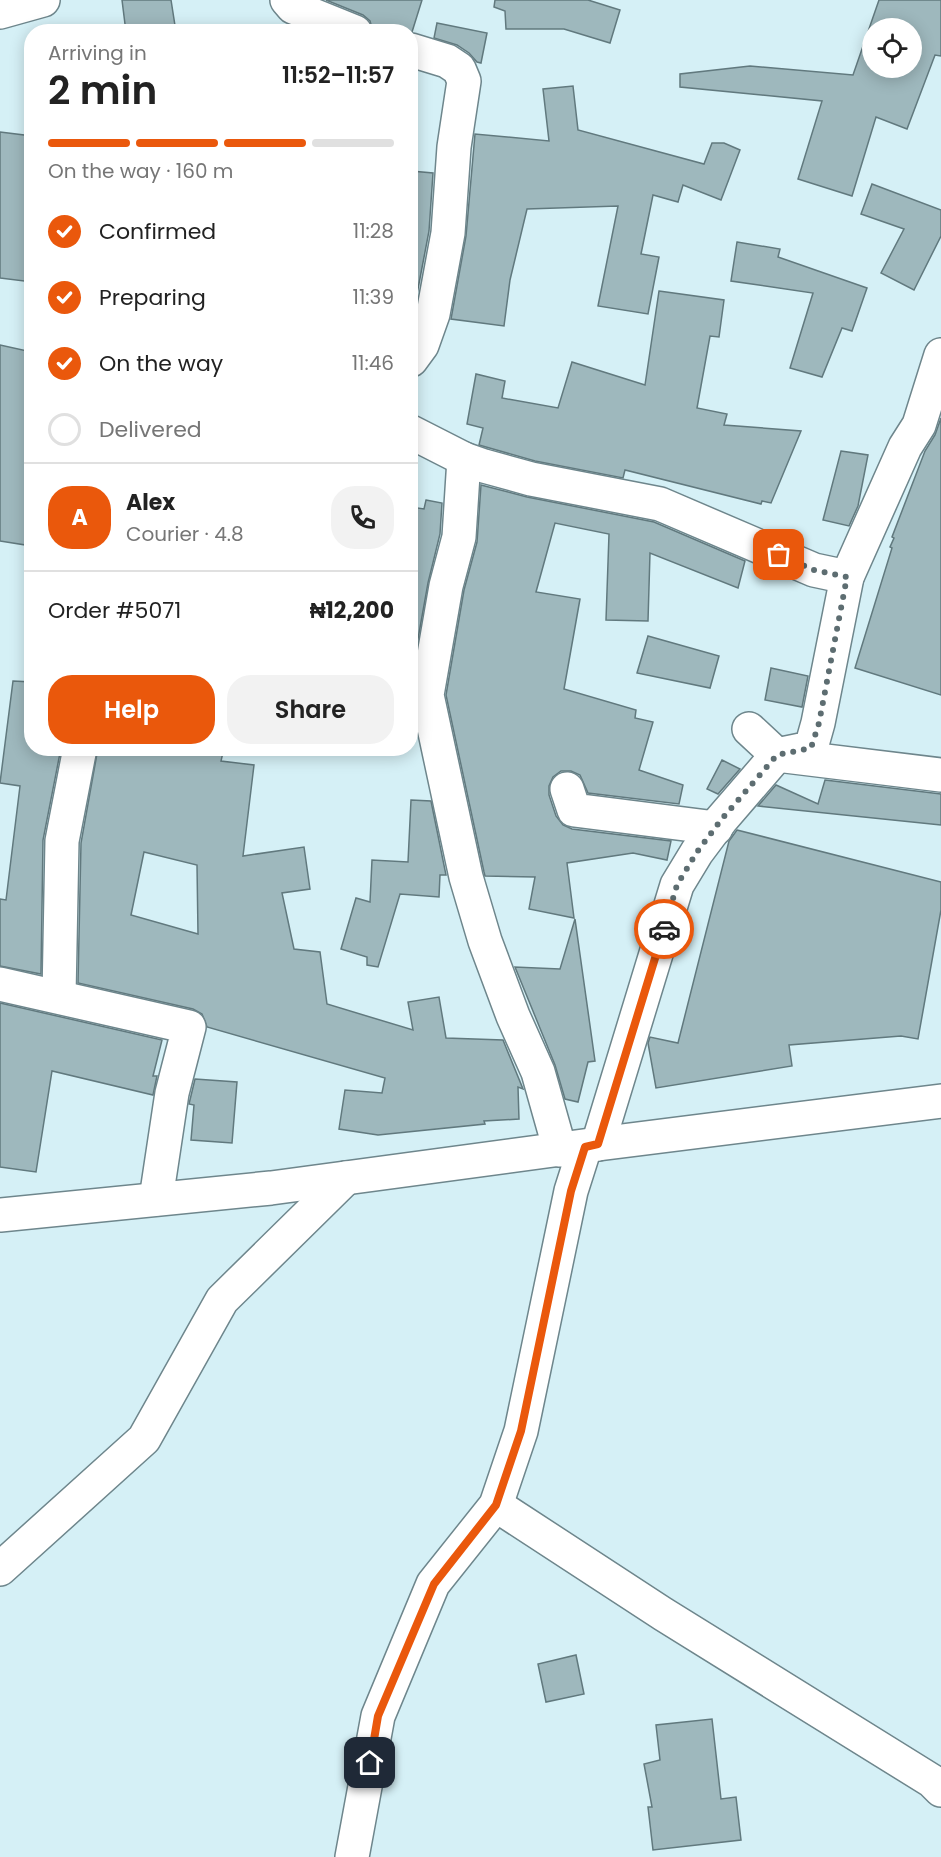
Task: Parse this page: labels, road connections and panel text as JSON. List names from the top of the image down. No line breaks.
{"page":{"heading":["2 min","Arriving in","11:52–11:57"],"panel":["Alex","Courier · 4.8","Order #5071","₦12,200"],"bar":"On the way · 160 m","list":[["Confirmed","11:28"],["Preparing","11:39"],["On the way","11:46"],"Delivered"],"round":"A","buttons":["Help","Share"]}}
